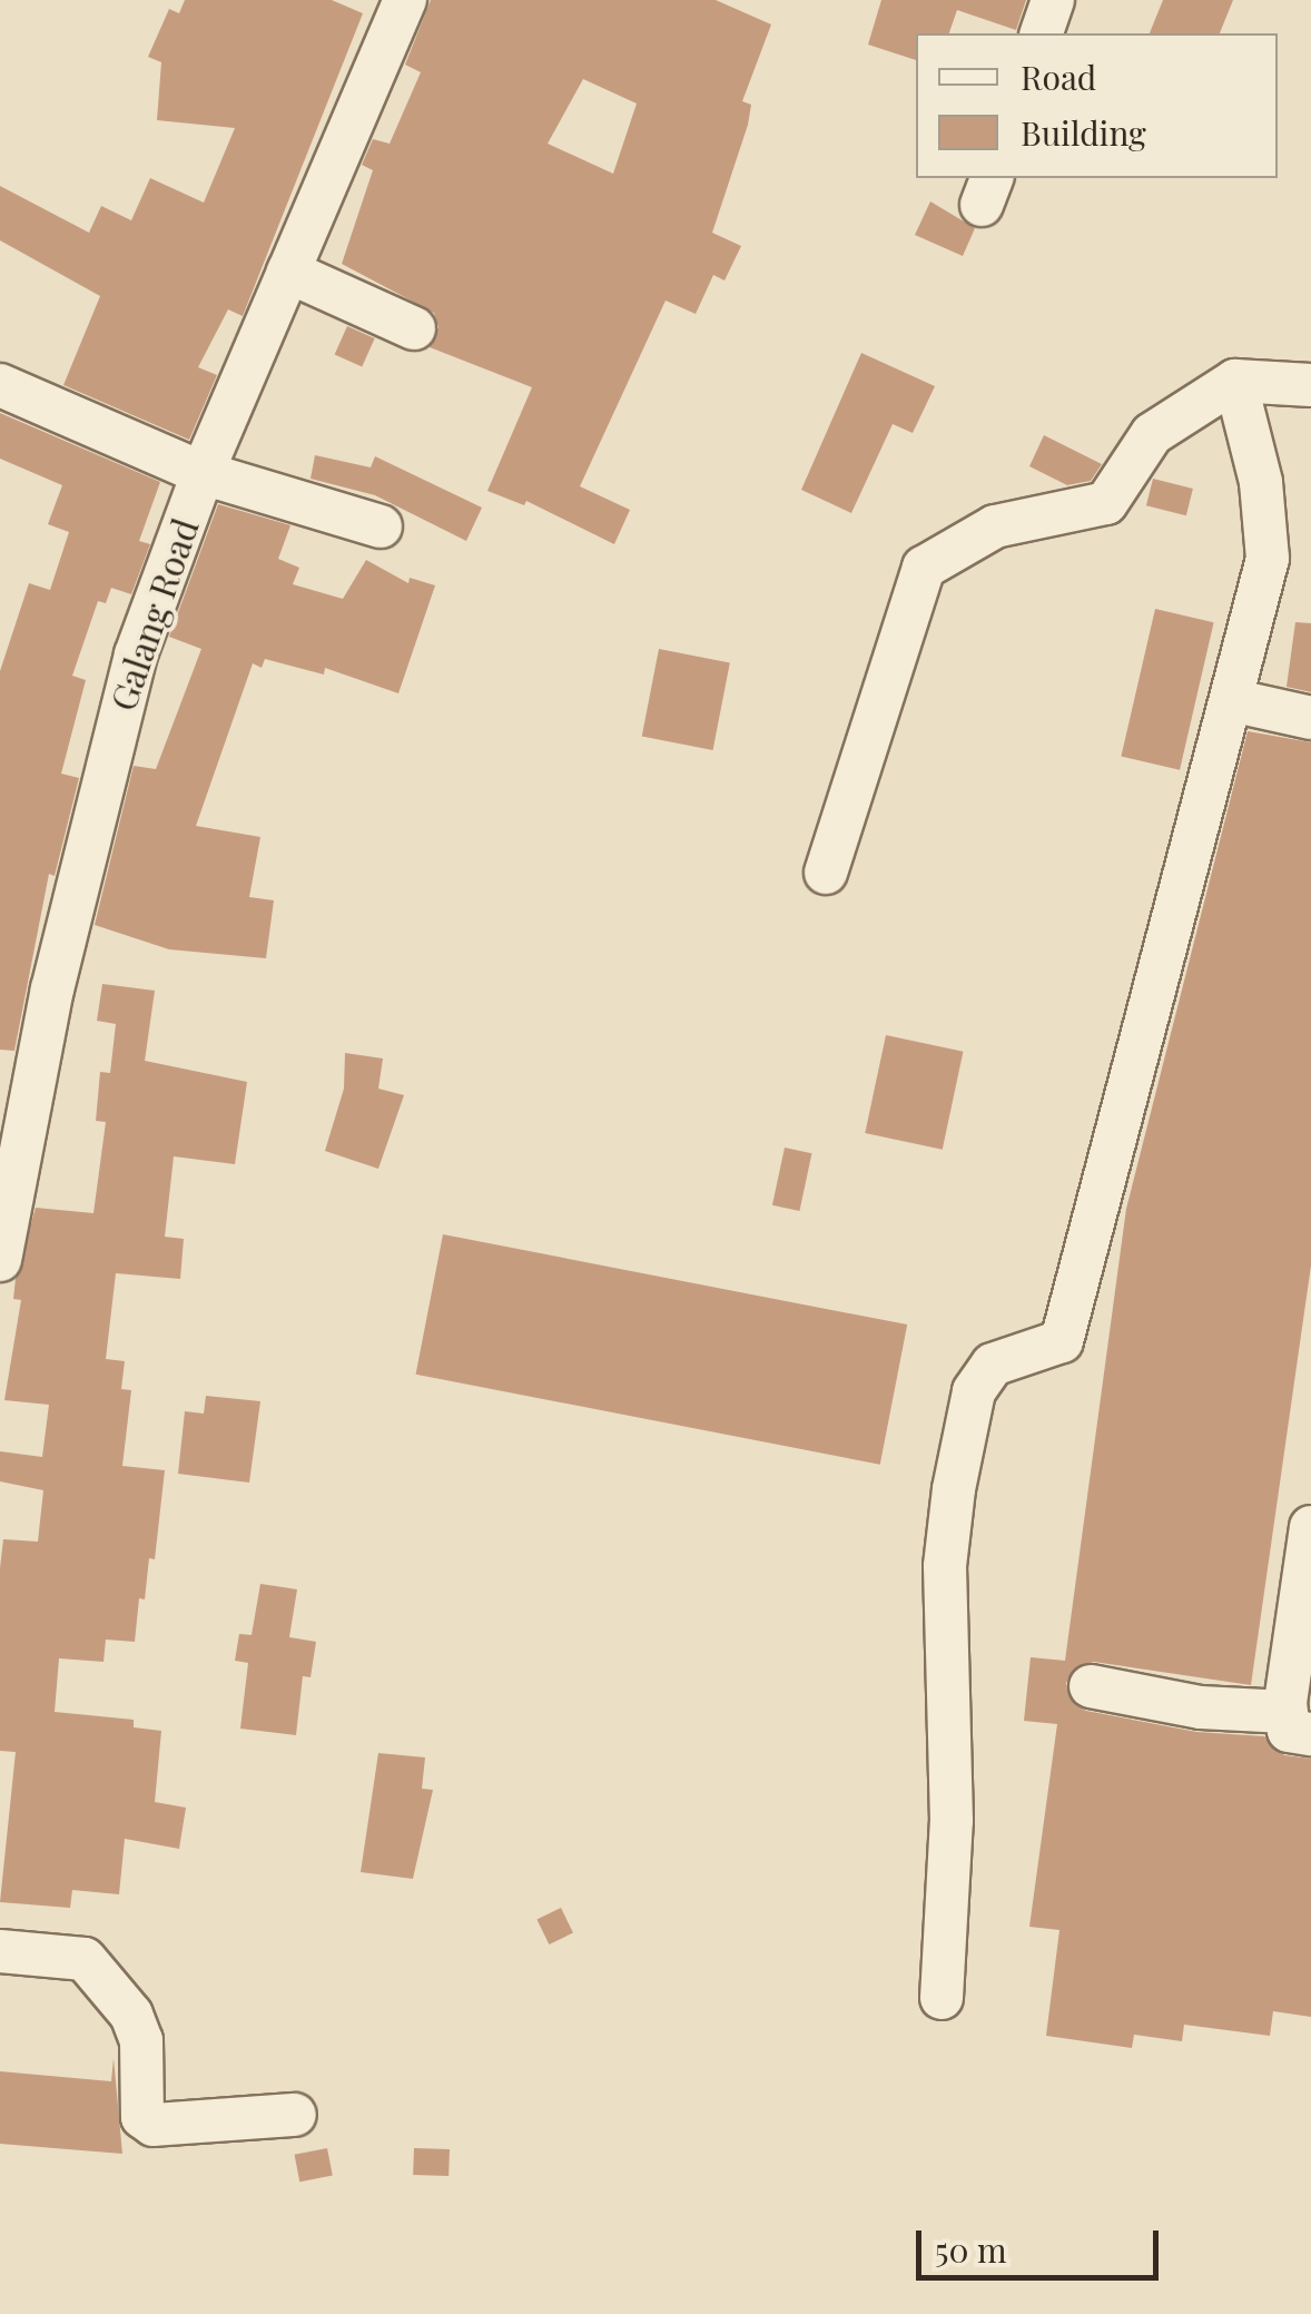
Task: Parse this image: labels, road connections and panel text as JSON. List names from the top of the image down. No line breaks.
{"streets":{"street":["Galang Road"]},"legend":["Road","Building"],"scale_bar":"50 m"}
